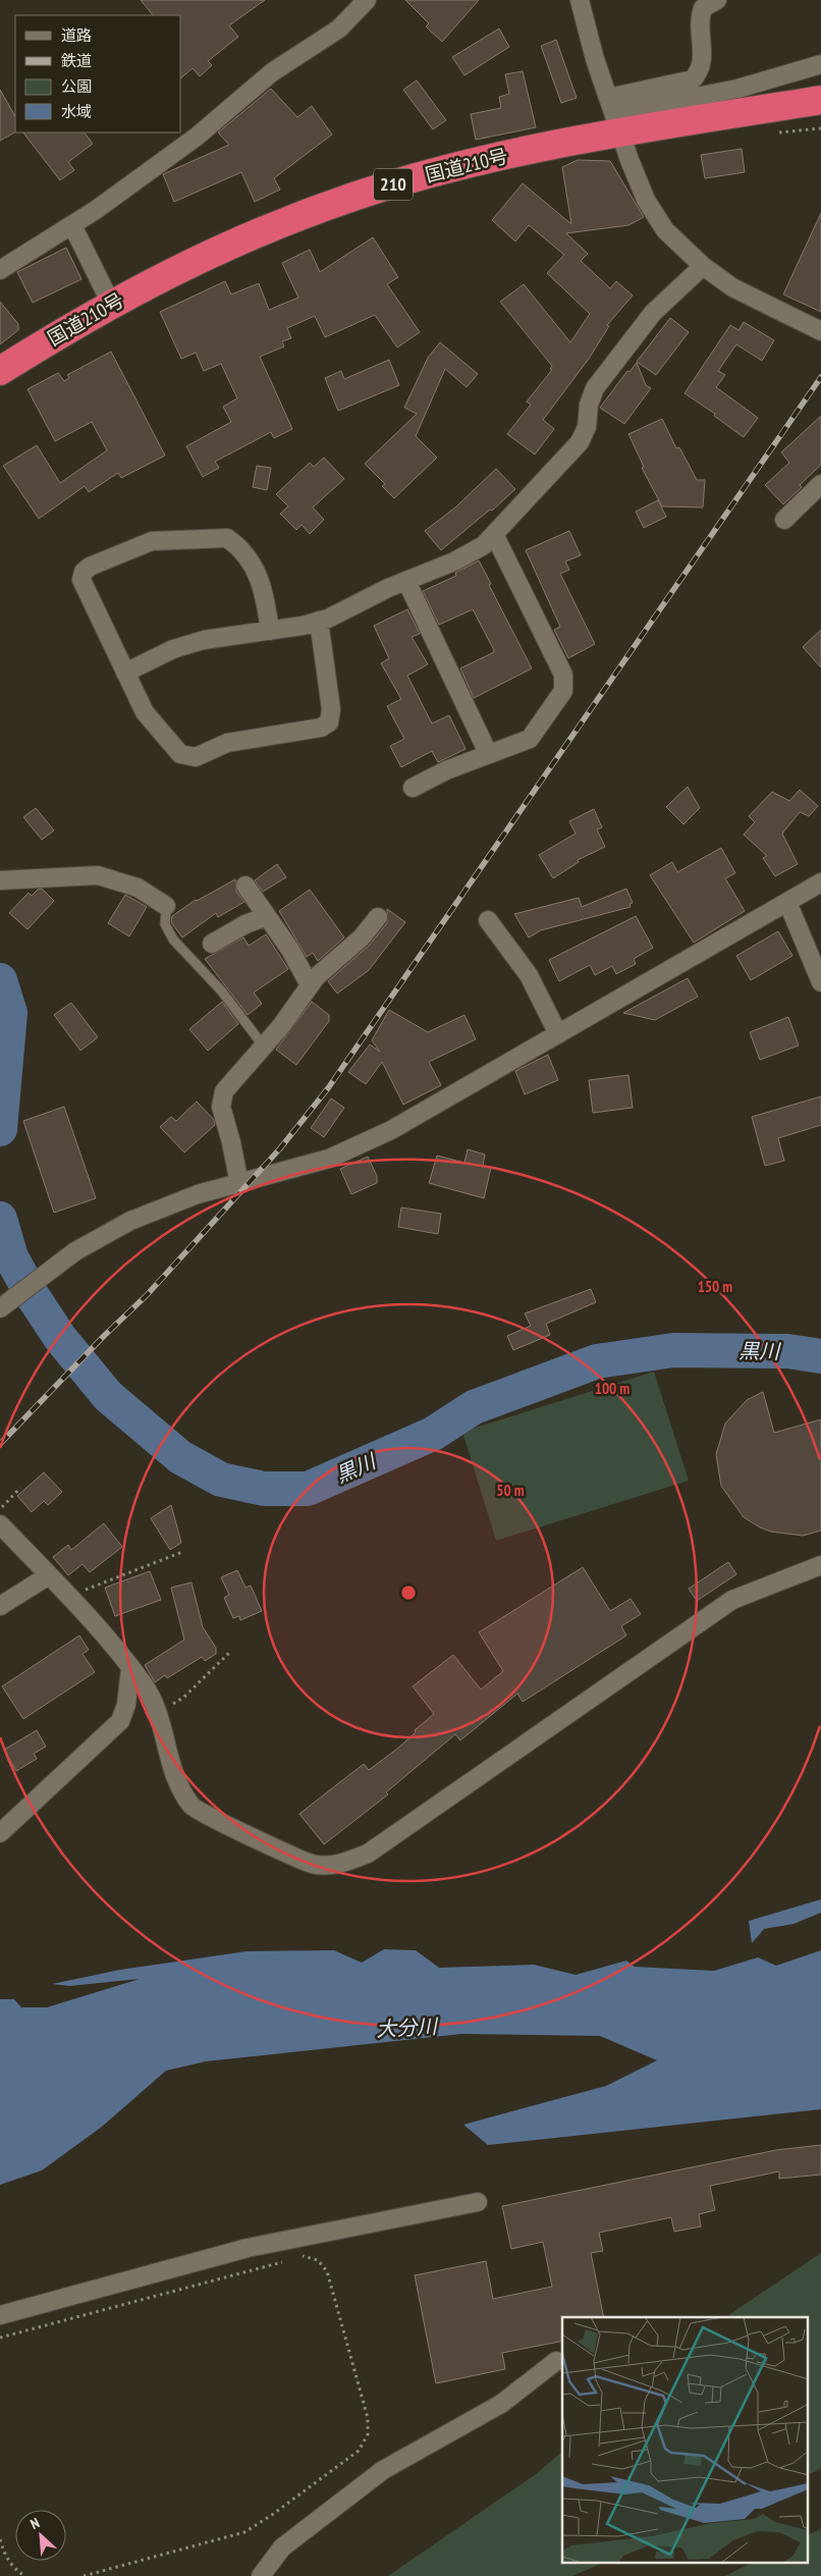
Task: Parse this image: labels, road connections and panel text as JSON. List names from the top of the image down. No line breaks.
{"streets":{"highway":["国道210号","210"]},"water":["黒川","大分川"],"legend":["道路","鉄道","公園","水域"],"north":"top left","rings":["150 m","100 m","50 m"]}
